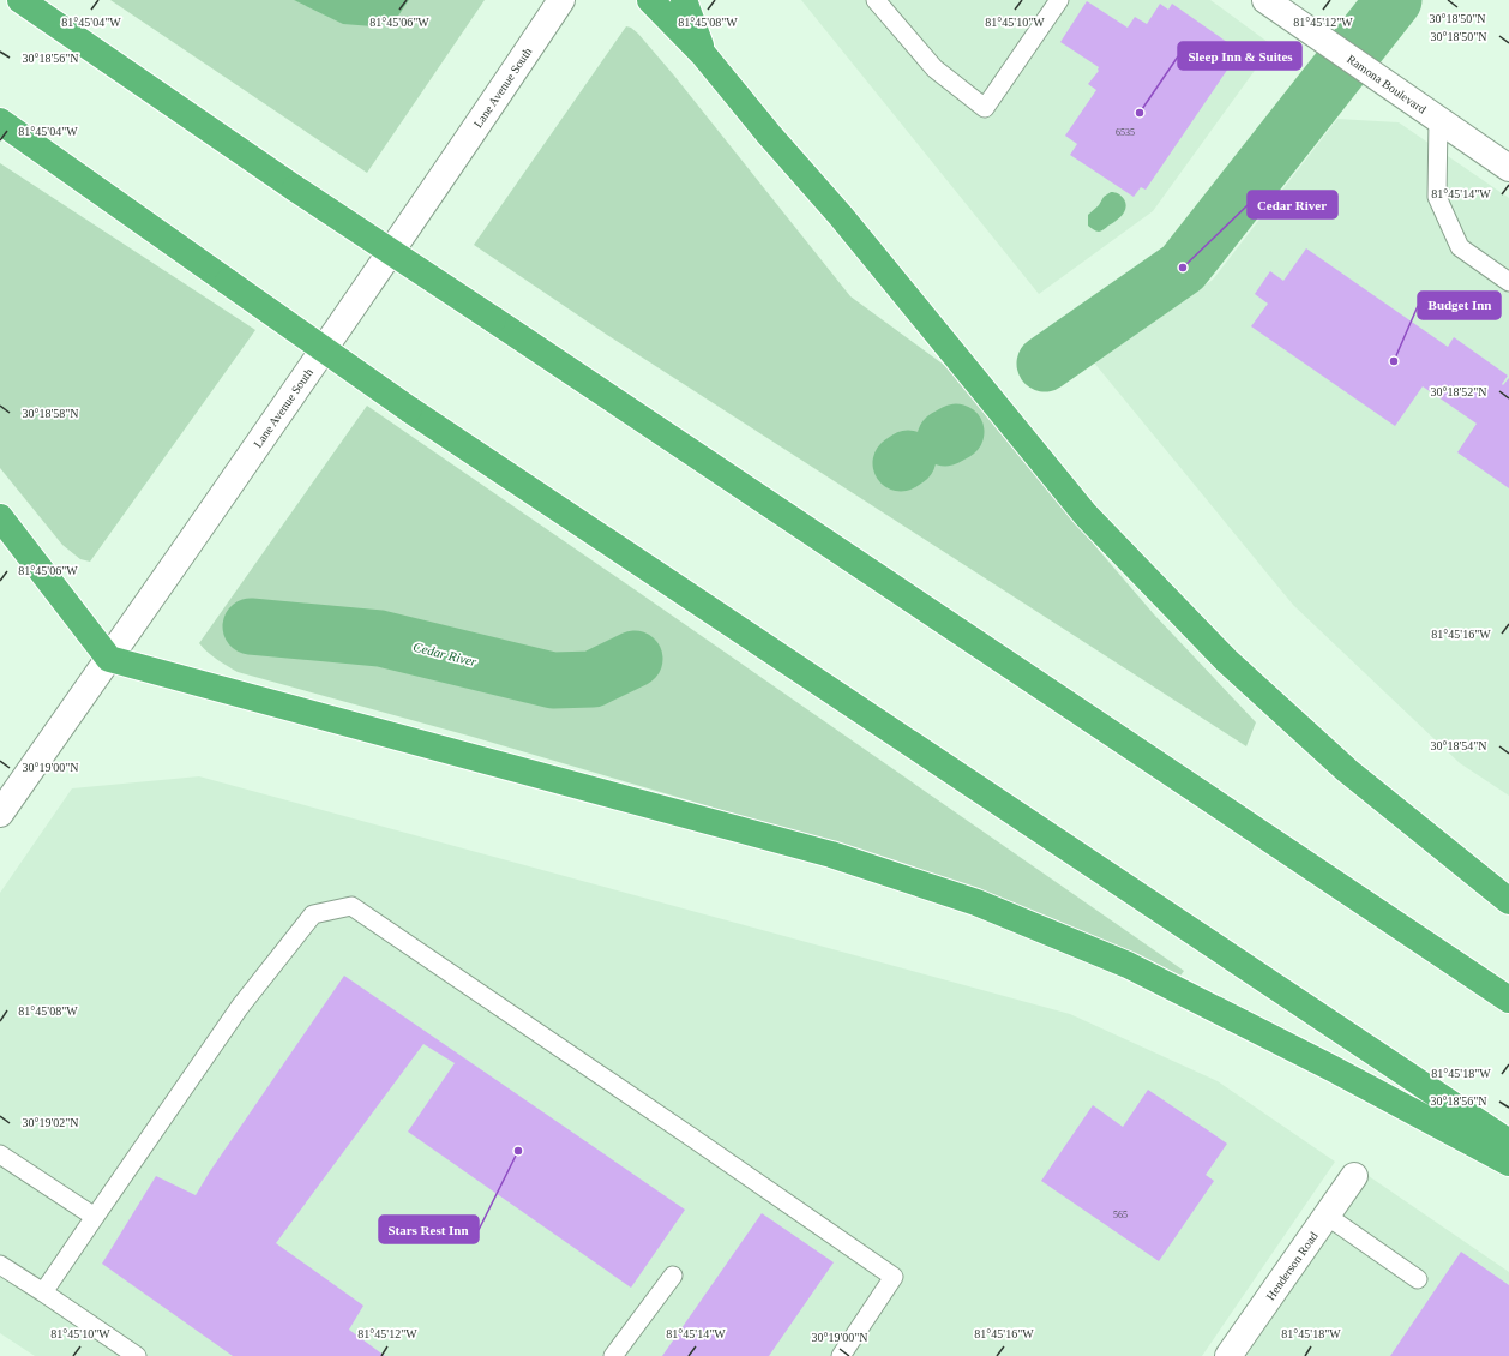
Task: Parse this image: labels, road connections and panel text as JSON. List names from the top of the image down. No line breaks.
{"streets":{"main road":["Ramona Boulevard","Lane Avenue South","Henderson Road"]},"water":["Cedar River"],"places":["Sleep Inn & Suites","Cedar River","Budget Inn","Stars Rest Inn"],"house_numbers":["6535","565"],"coordinates":["30°18'50\"N","81°45'04\"W","81°45'06\"W","81°45'08\"W","81°45'10\"W","81°45'12\"W","30°18'56\"N","81°45'14\"W","30°18'52\"N","30°18'58\"N","81°45'16\"W","30°18'54\"N","30°19'00\"N","81°45'18\"W","30°19'02\"N"]}
